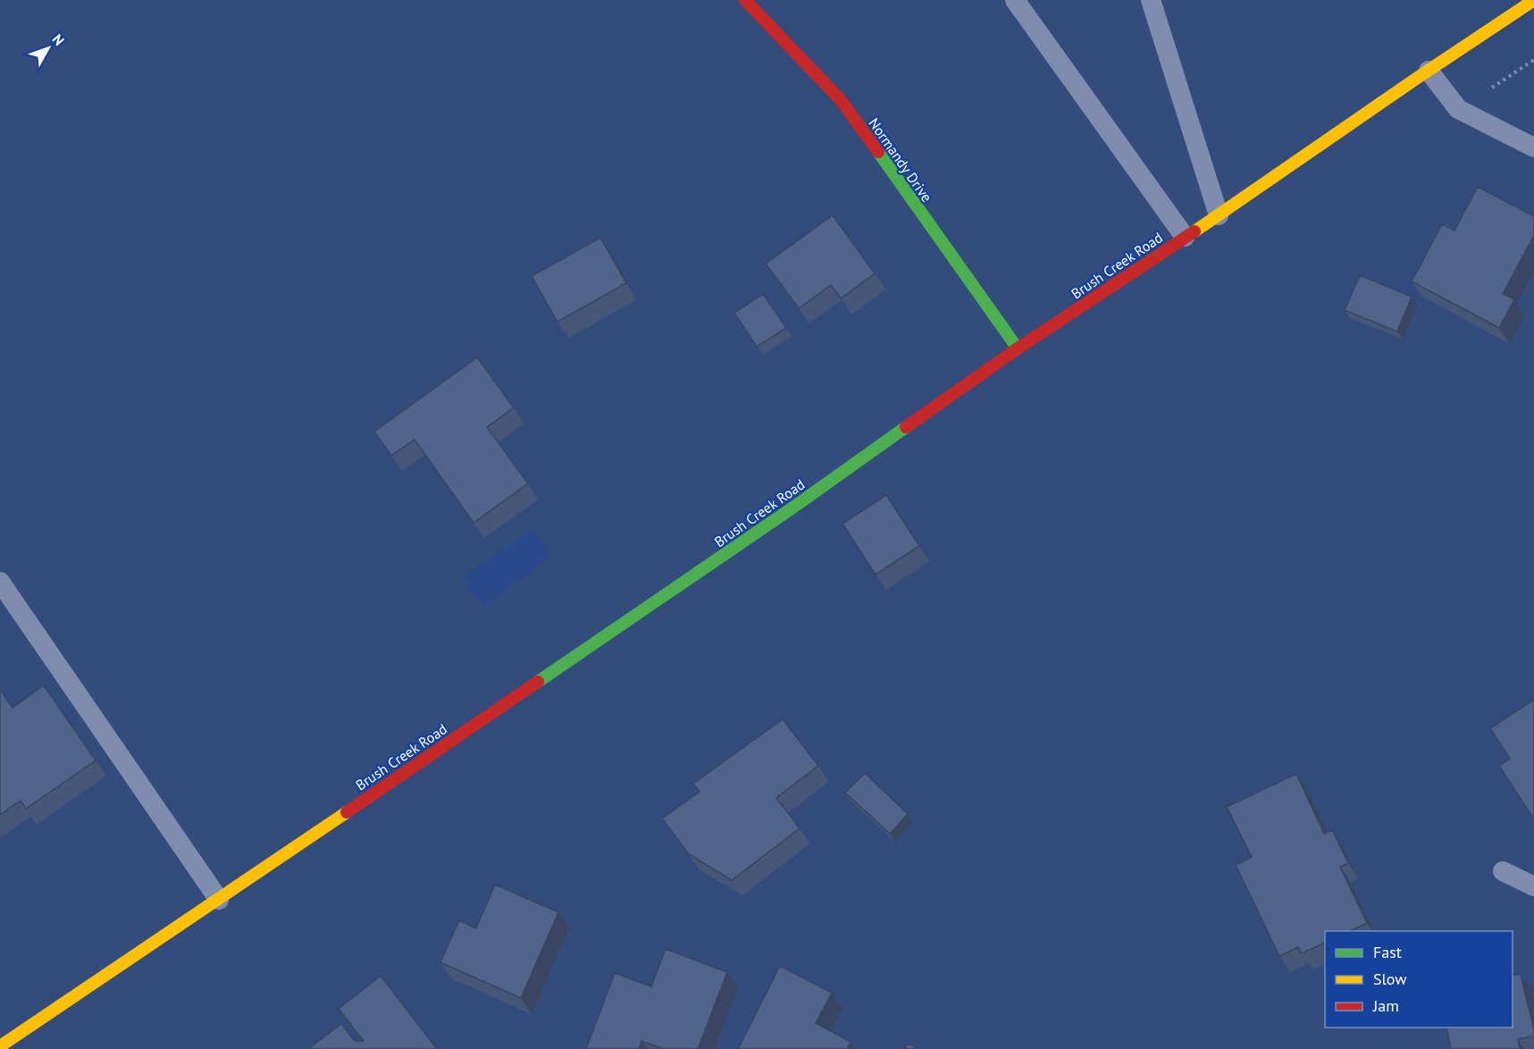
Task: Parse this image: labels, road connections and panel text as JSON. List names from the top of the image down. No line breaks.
{"streets":{"street":["Normandy Drive","Brush Creek Road"]},"crossings":[["Normandy Drive","Brush Creek Road"]],"legend":["Fast","Slow","Jam"],"north":"top right"}
